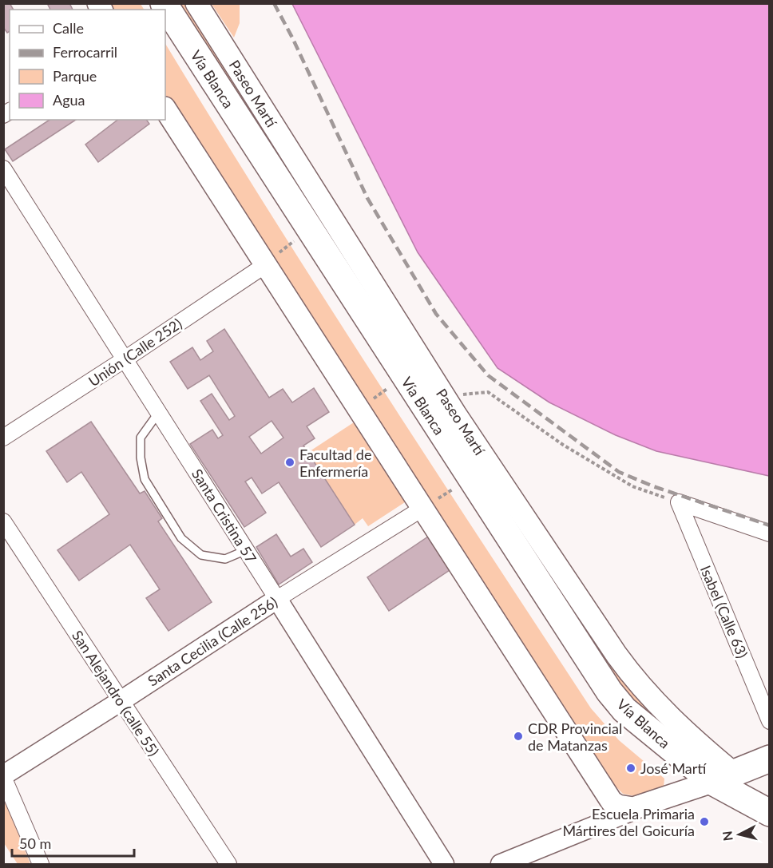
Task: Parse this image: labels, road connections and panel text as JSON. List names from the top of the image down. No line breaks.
{"streets":{"highway":["Vía Blanca","Paseo Martí"],"street":["Unión (Calle 252)","Santa Cristina 57","Isabel (Calle 63)","Santa Cecilia (Calle 256)","San Alejandro (calle 55)"]},"crossings":[["Vía Blanca","Paseo Martí"],["Unión (Calle 252)","Santa Cristina 57"],["Santa Cristina 57","Santa Cecilia (Calle 256)"],["Santa Cecilia (Calle 256)","San Alejandro (calle 55)"]],"places":["Facultad de Enfermería","CDR Provincial de Matanzas","José Martí","Escuela Primaria Mártires del Goicuría"],"legend":["Calle","Ferrocarril","Parque","Agua"],"scale_bar":"50 m","north":"left"}
